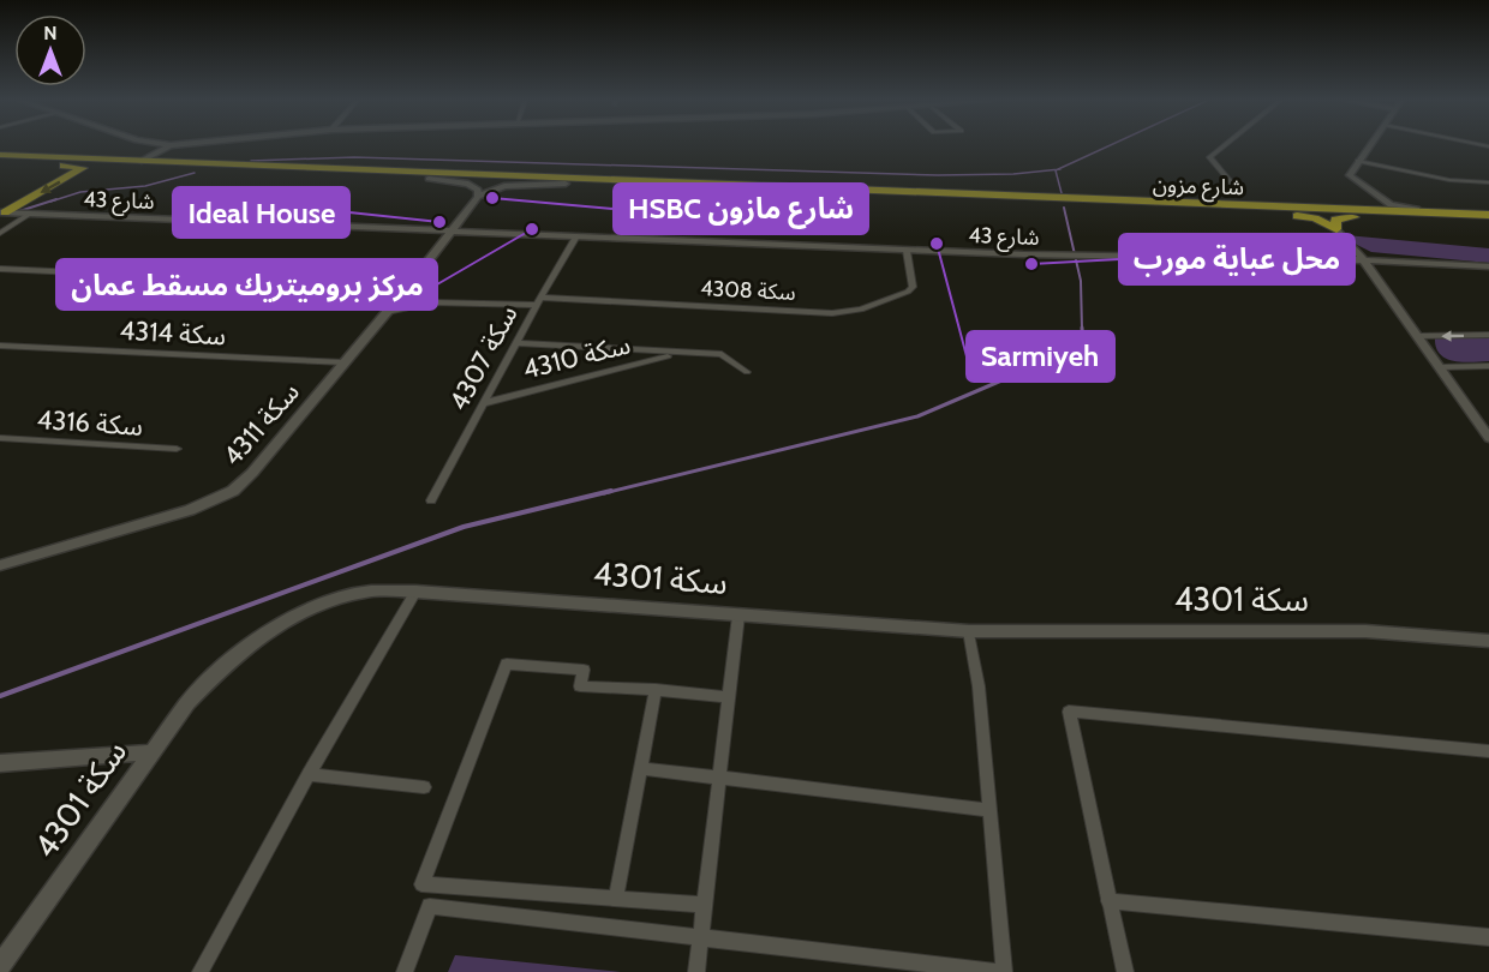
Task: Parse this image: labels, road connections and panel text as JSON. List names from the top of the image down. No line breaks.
{"streets":{"main road":["شارع مزون"],"street":["شارع 43","سكة 4308","سكة 4314","سكة 4310","سكة 4307","سكة 4316","سكة 4311","سكة 4301"]},"crossings":[["شارع 43","سكة 4308"],["شارع 43","سكة 4307"],["شارع 43","سكة 4311"],["سكة 4308","سكة 4307"],["سكة 4314","سكة 4311"],["سكة 4310","سكة 4307"]],"places":["HSBC شارع مازون","Ideal House","مركز بروميتريك مسقط عمان","Sarmiyeh","محل عباية مورب"],"north":"top"}
